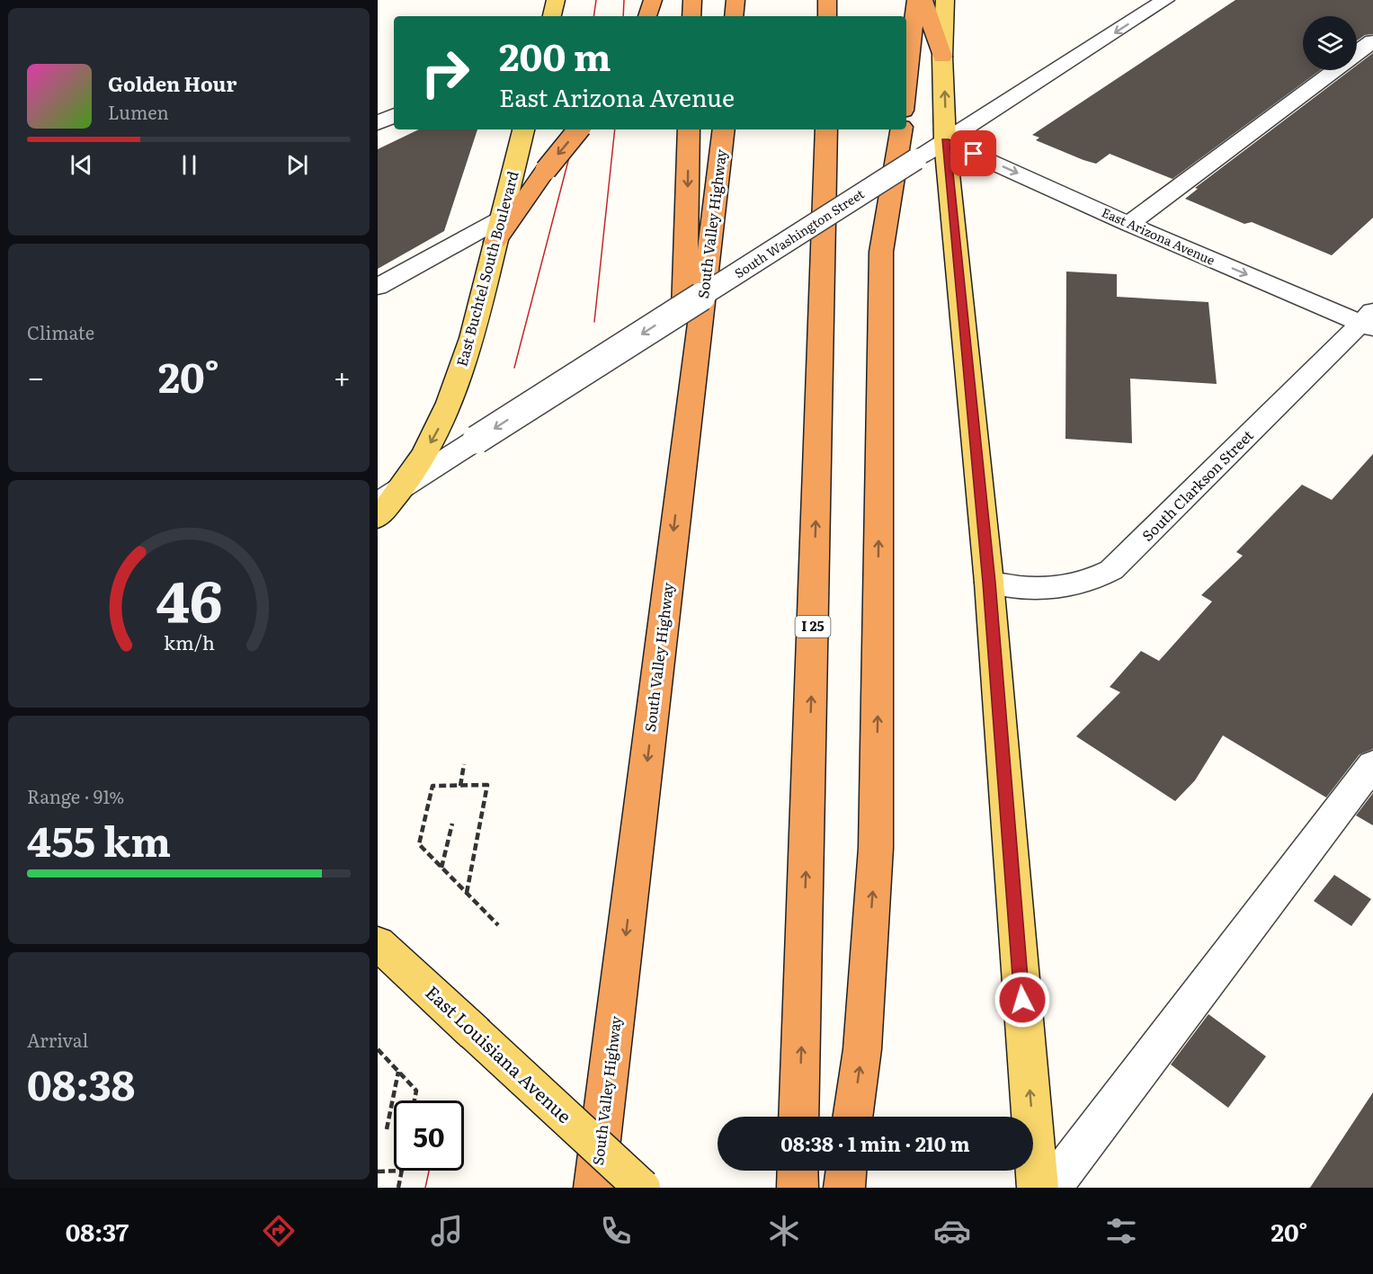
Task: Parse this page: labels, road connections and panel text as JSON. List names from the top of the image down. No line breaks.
{"streets":{"highway":["South Valley Highway","I 25"],"main road":["East Buchtel South Boulevard","East Louisiana Avenue"],"street":["South Washington Street","East Arizona Avenue","South Clarkson Street"]},"crossings":[["South Washington Street","East Arizona Avenue"],["South Washington Street","East Buchtel South Boulevard"],["East Arizona Avenue","South Clarkson Street"]],"one_way":["East Arizona Avenue","East Buchtel South Boulevard"],"page":{"turn":["200 m","East Arizona Avenue"],"song":["Golden Hour","Lumen"],"tile":["Climate",["Range · 91%","455 km"],["Arrival","08:38"]],"heat":["−","20°","+"],"limit":"50","trip":"08:38 · 1 min · 210 m","tabs":["08:37","20°"],"gauge":["46","km/h"]}}
